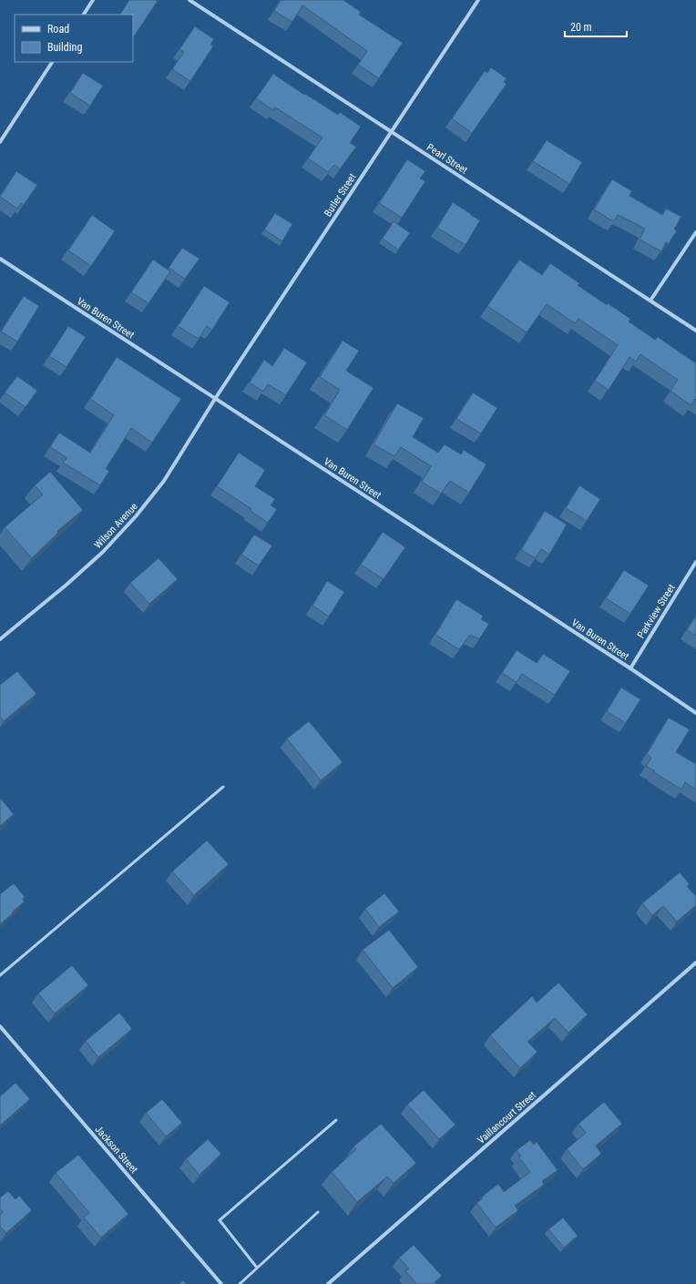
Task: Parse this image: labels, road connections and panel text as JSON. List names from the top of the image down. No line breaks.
{"streets":{"street":["Pearl Street","Butler Street","Van Buren Street","Wilson Avenue","Parkview Street","Vaillancourt Street","Jackson Street"]},"crossings":[["Pearl Street","Butler Street"],["Butler Street","Van Buren Street"],["Butler Street","Wilson Avenue"],["Van Buren Street","Wilson Avenue"],["Van Buren Street","Parkview Street"]],"legend":["Road","Building"],"scale_bar":"20 m"}
